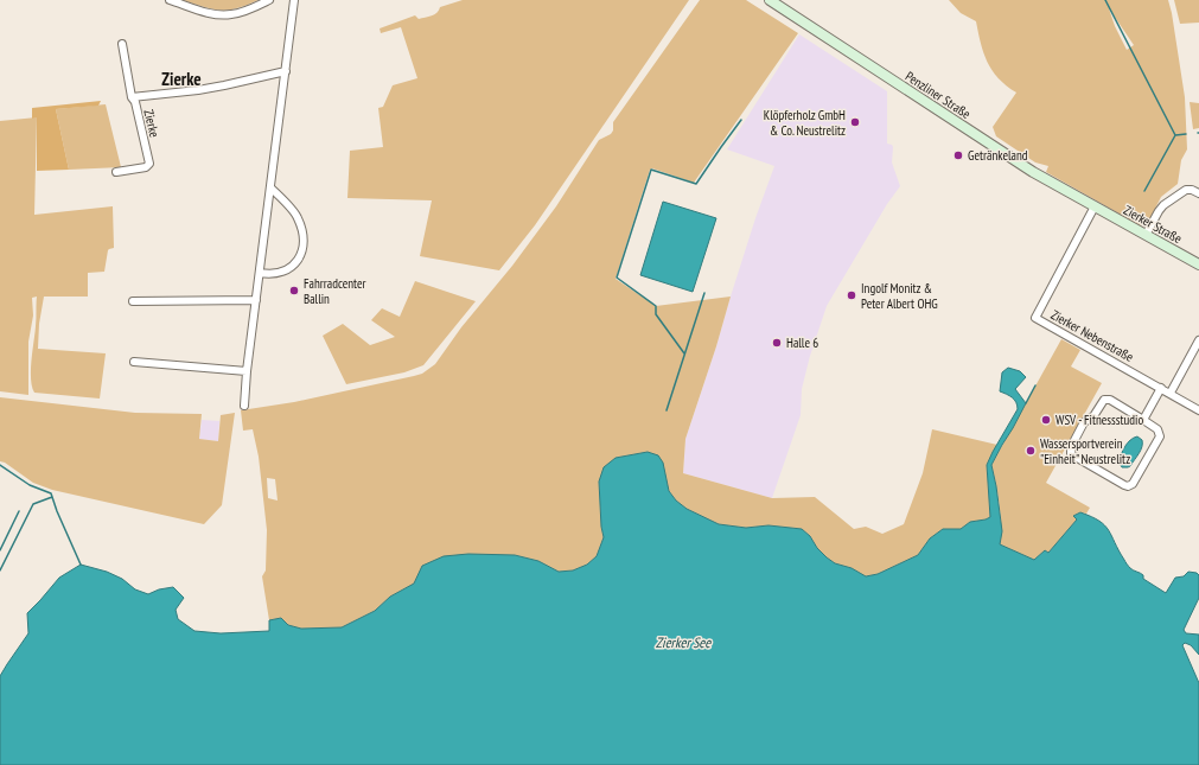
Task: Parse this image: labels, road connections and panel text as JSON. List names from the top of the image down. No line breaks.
{"streets":{"main road":["Penzliner Straße","Zierker Straße"],"street":["Zierke","Zierker Nebenstraße"]},"crossings":[["Penzliner Straße","Zierker Straße"],["Penzliner Straße","Zierker Nebenstraße"],["Zierker Straße","Zierker Nebenstraße"]],"districts":["Zierke"],"water":["Zierker See"],"places":["Klöpferholz GmbH & Co. Neustrelitz","Getränkeland","Fahrradcenter Ballin","Ingolf Monitz & Peter Albert OHG","Halle 6","WSV - Fitnessstudio","Wassersportverein \"Einheit\" Neustrelitz"]}
